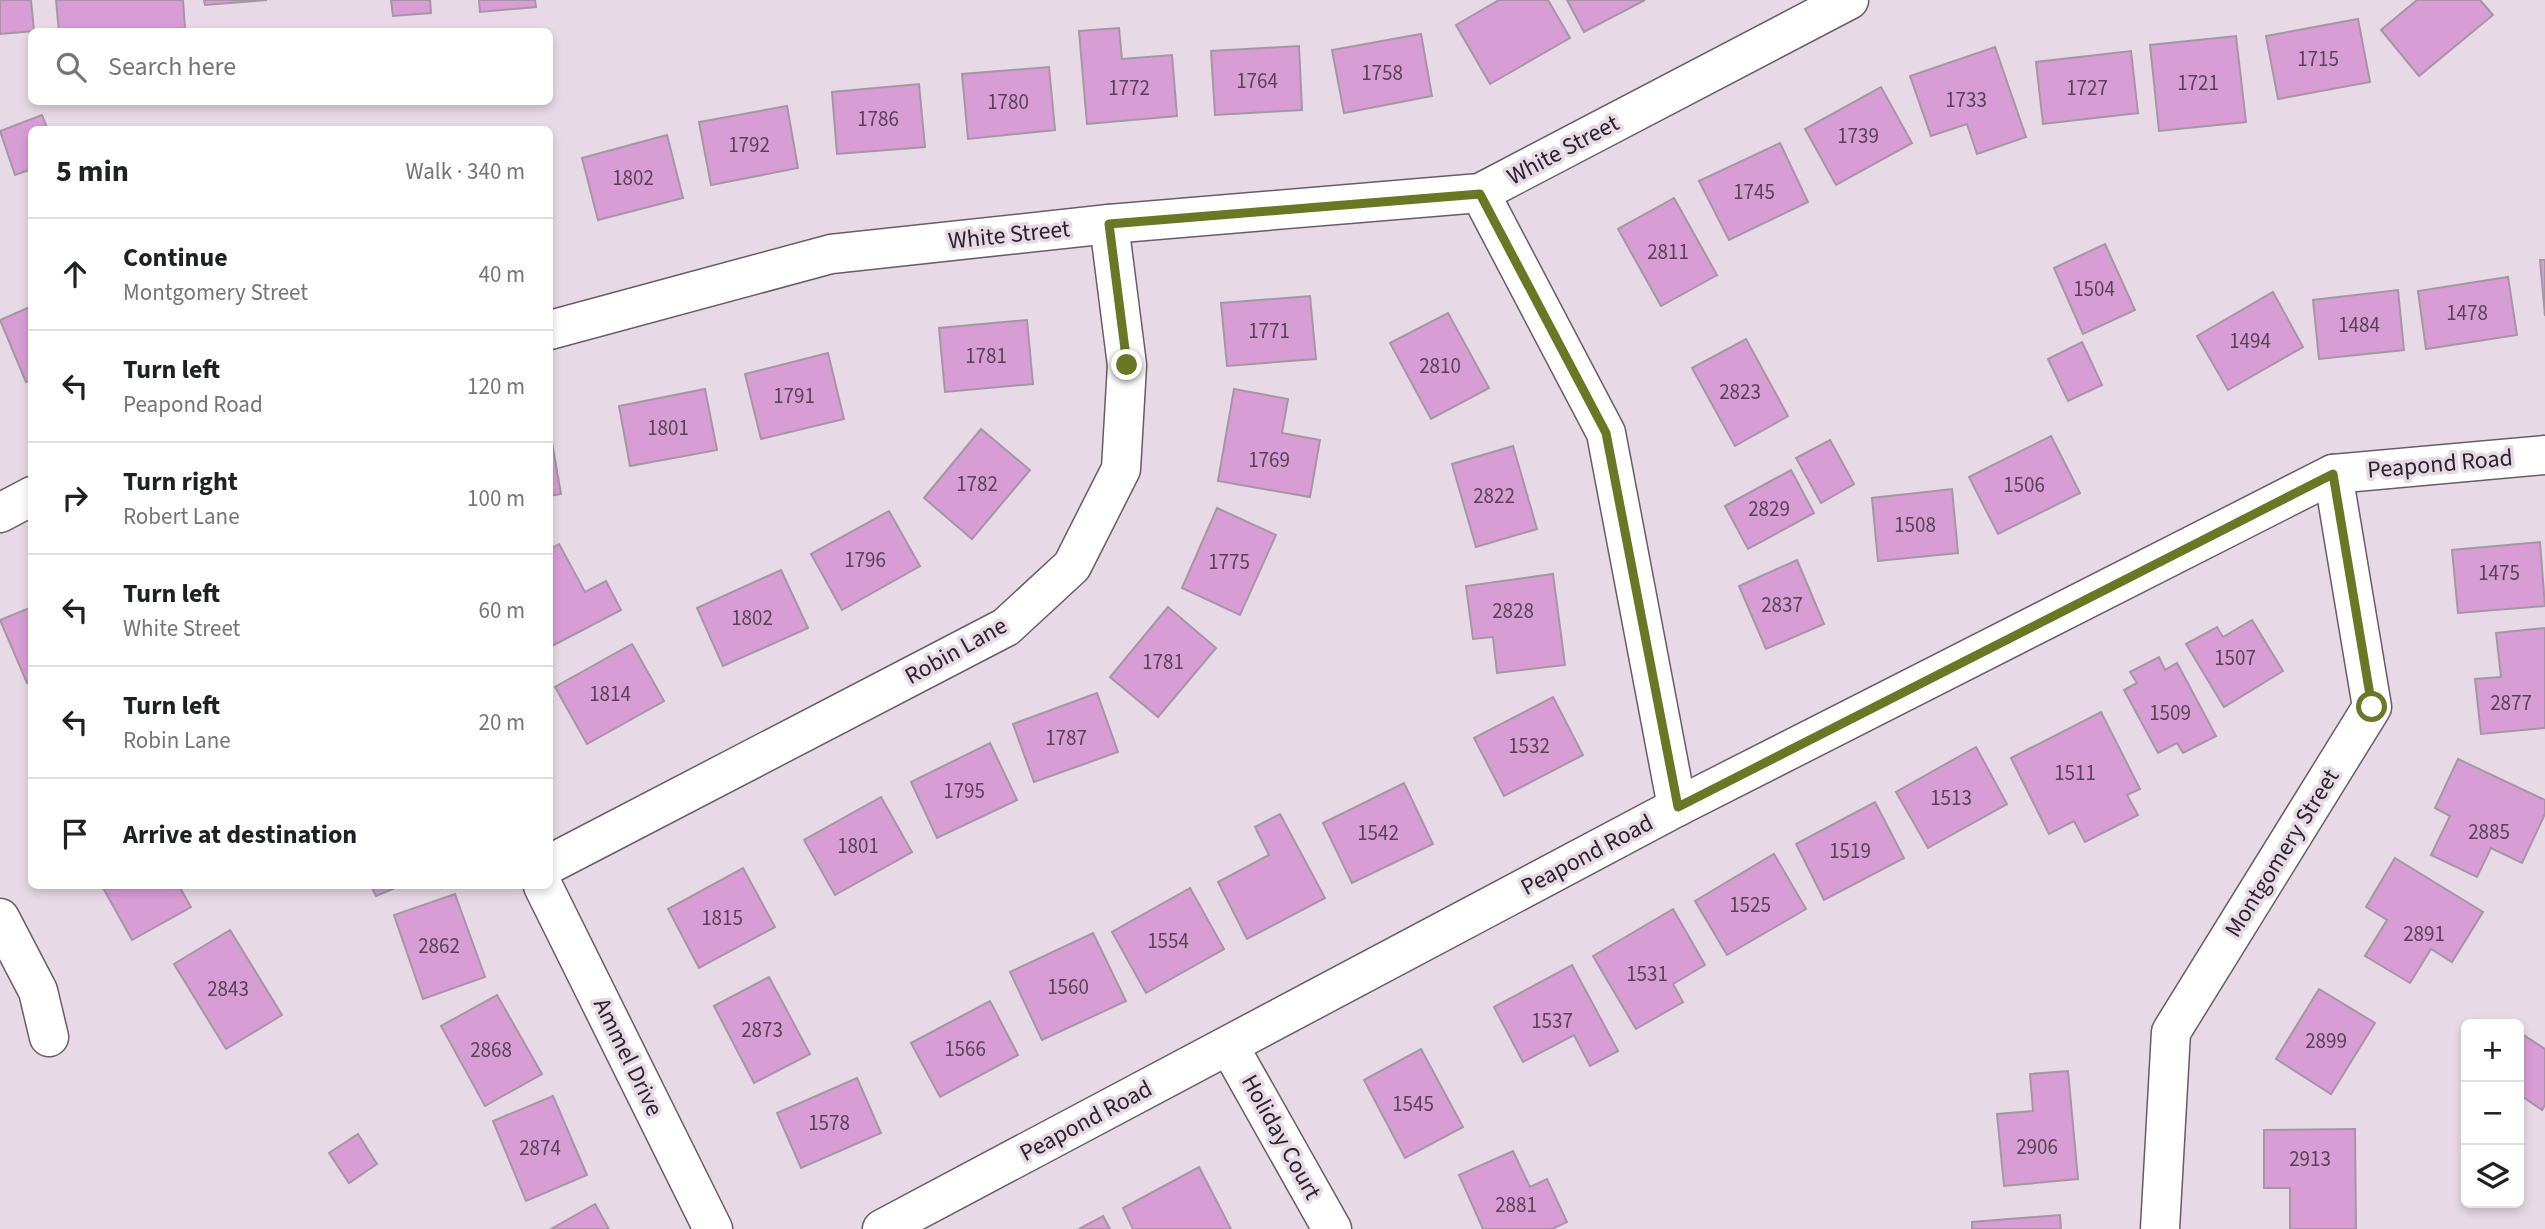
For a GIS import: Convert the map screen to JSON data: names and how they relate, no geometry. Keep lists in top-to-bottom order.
{
  "streets": {
    "street": [
      "White Street",
      "Peapond Road",
      "Robin Lane",
      "Montgomery Street",
      "Ammel Drive",
      "Holiday Court"
    ]
  },
  "crossings": [
    ["White Street", "Robin Lane"],
    ["Peapond Road", "Montgomery Street"],
    ["Peapond Road", "Holiday Court"]
  ],
  "house_numbers": [
    "1715",
    "1758",
    "1764",
    "1721",
    "1772",
    "1727",
    "1733",
    "1780",
    "1786",
    "1739",
    "1792",
    "1802",
    "1745",
    "2811",
    "1504",
    "1478",
    "1484",
    "1771",
    "1494",
    "1781",
    "2810",
    "2823",
    "1791",
    "1801",
    "1769",
    "1782",
    "1506",
    "2822",
    "2829",
    "1508",
    "1796",
    "1775",
    "1475",
    "2837",
    "2828",
    "1802",
    "1507",
    "1781",
    "1814",
    "2877",
    "1509",
    "1787",
    "1532",
    "1511",
    "1795",
    "1513",
    "2885",
    "1542",
    "1801",
    "1519",
    "1525",
    "1815",
    "2891",
    "1554",
    "2862",
    "1531",
    "1560",
    "2843",
    "1537",
    "2873",
    "2899",
    "1566",
    "2868",
    "1545",
    "1578",
    "2906",
    "2874",
    "2913",
    "2881"
  ],
  "page": {
    "search": "Search here",
    "heading": ["5 min", "Walk · 340 m"],
    "list": [
      ["Continue", "Montgomery Street", "40 m"],
      ["Turn left", "Peapond Road", "120 m"],
      ["Turn right", "Robert Lane", "100 m"],
      ["Turn left", "White Street", "60 m"],
      ["Turn left", "Robin Lane", "20 m"],
      "Arrive at destination"
    ],
    "map_buttons": ["+", "−"]
  }
}
